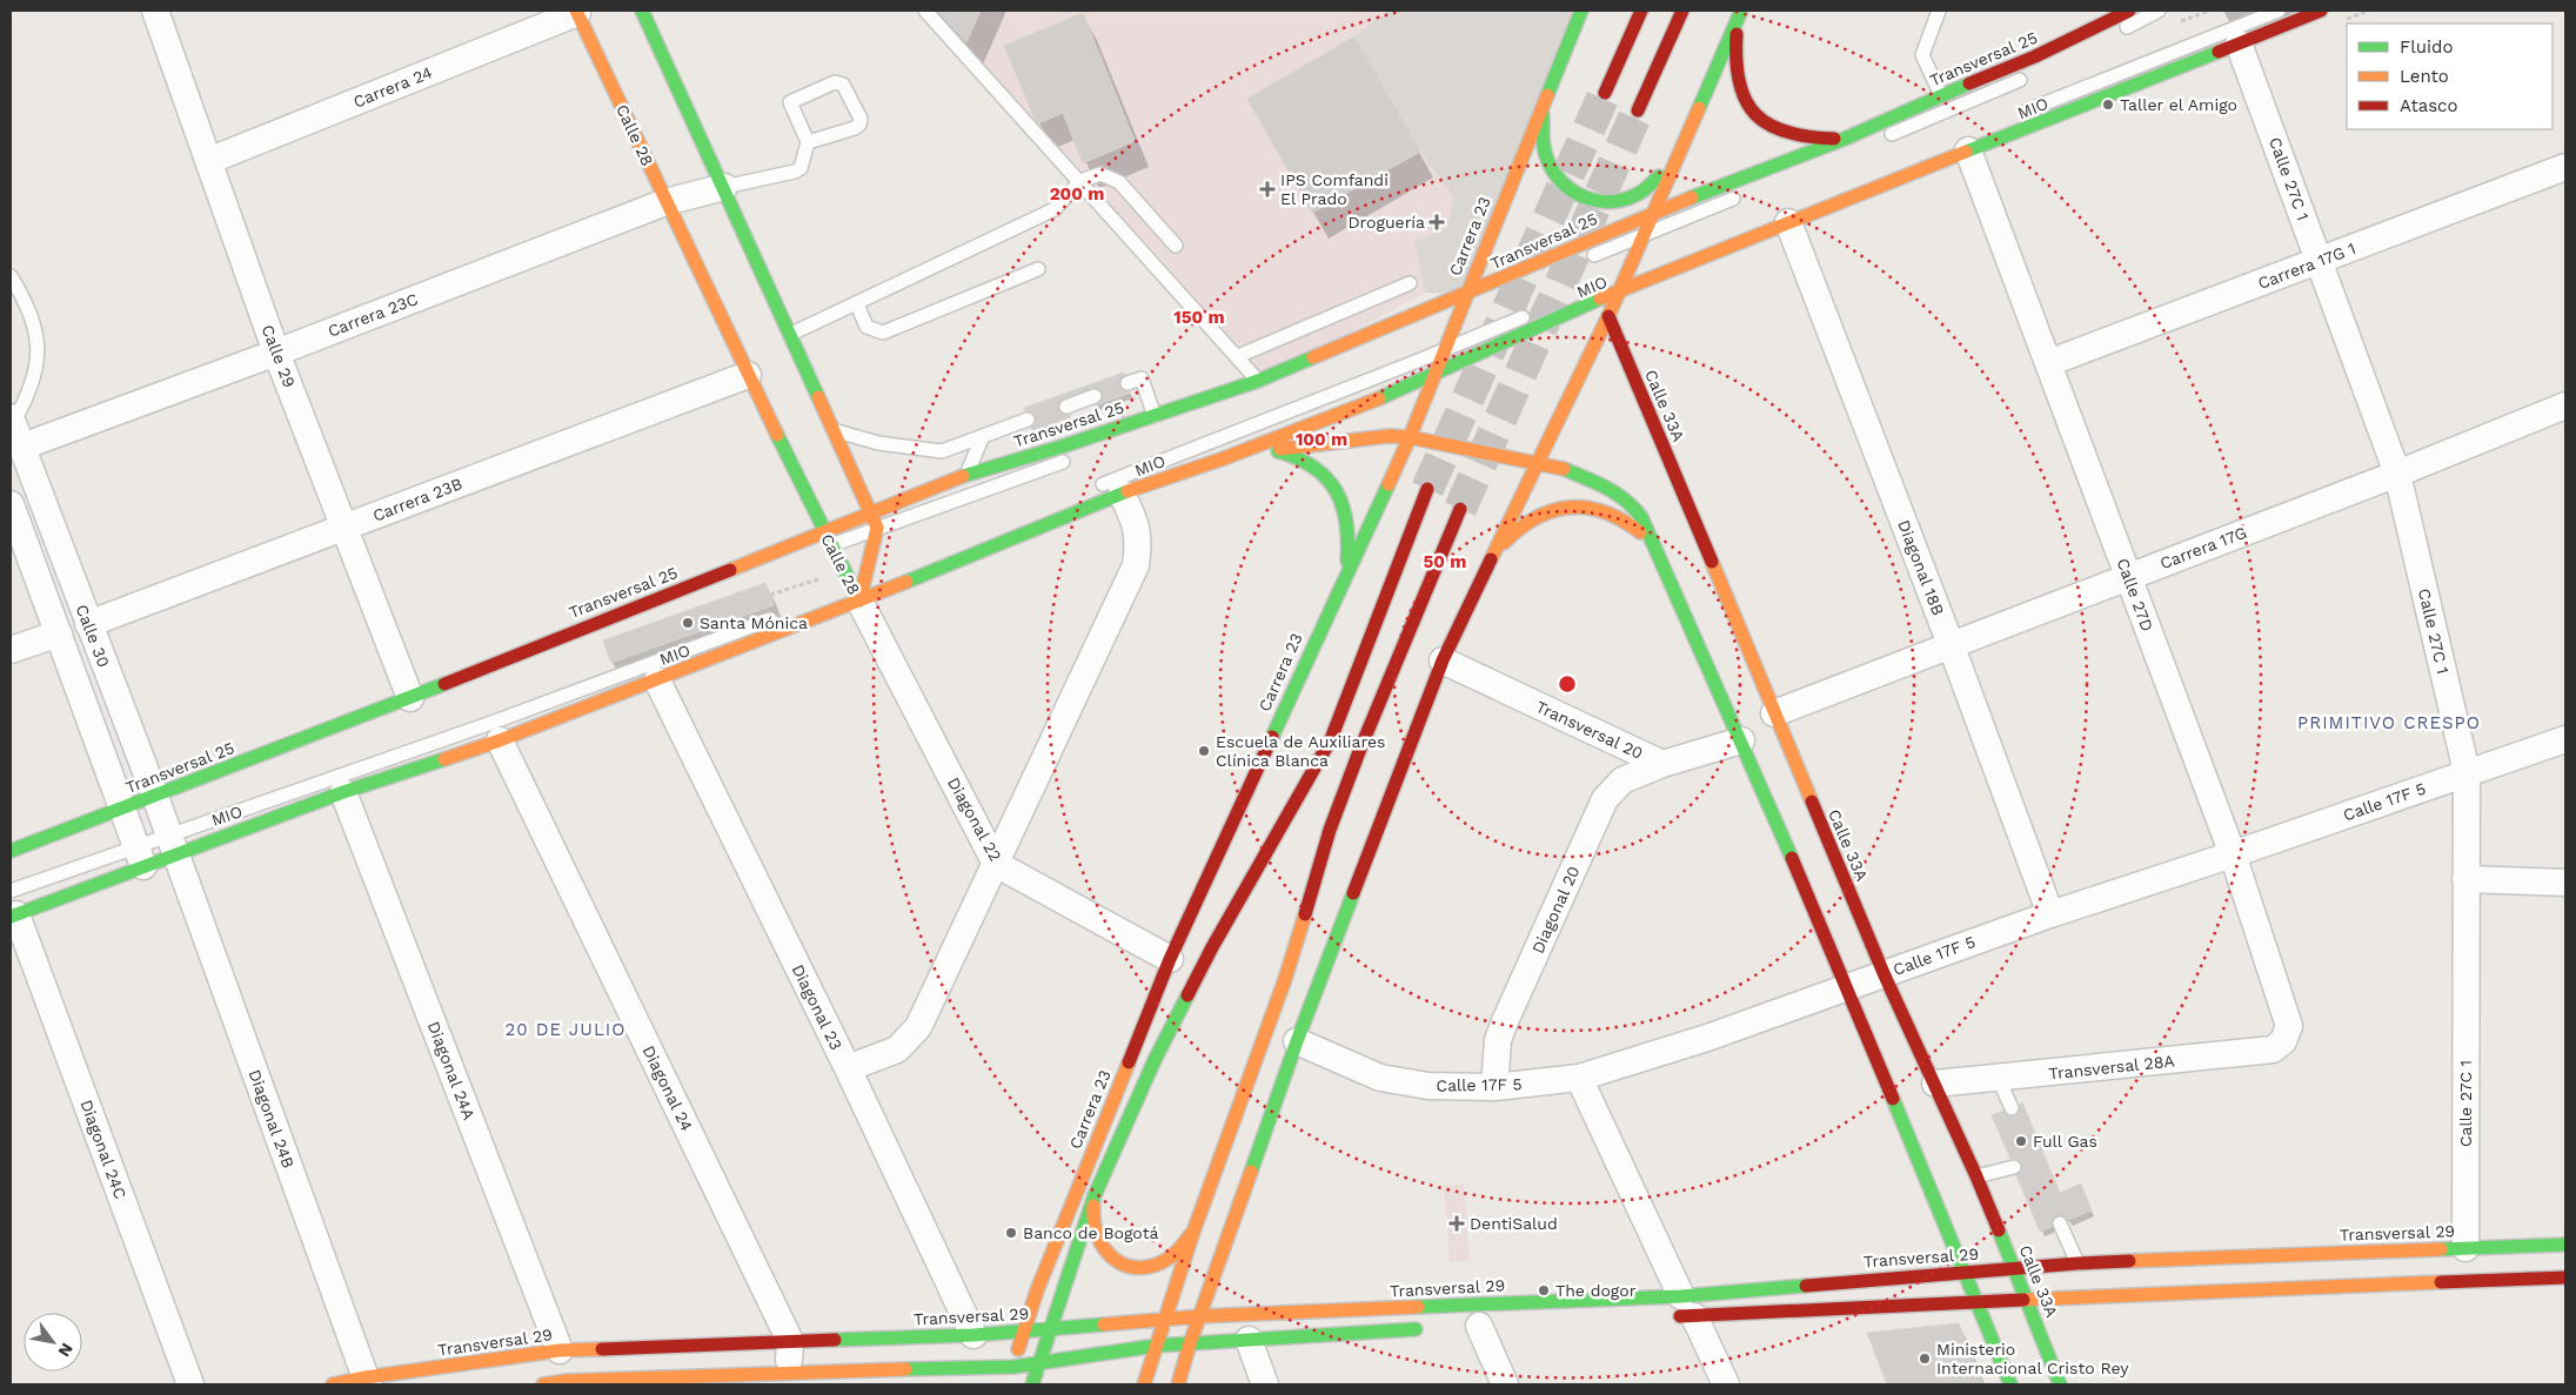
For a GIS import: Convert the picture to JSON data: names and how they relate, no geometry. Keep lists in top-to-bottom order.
{
  "streets": {
    "main road": [
      "Transversal 25",
      "Calle 28",
      "Carrera 23",
      "Calle 33A",
      "Transversal 29"
    ],
    "street": [
      "Carrera 24",
      "Calle 27C 1",
      "Carrera 17G 1",
      "Carrera 23C",
      "Calle 29",
      "Carrera 23B",
      "Carrera 17G",
      "Diagonal 18B",
      "Calle 27D",
      "Calle 30",
      "Transversal 20",
      "Calle 17F 5",
      "Diagonal 22",
      "Diagonal 20",
      "Diagonal 23",
      "Transversal 28A",
      "Diagonal 24A",
      "Diagonal 24",
      "Diagonal 24B",
      "Diagonal 24C"
    ],
    "lane": ["MIO"]
  },
  "crossings": [
    ["Transversal 25", "MIO"],
    ["Transversal 25", "Calle 28"],
    ["Transversal 25", "Calle 27C 1"],
    ["Transversal 25", "Carrera 23"],
    ["Transversal 25", "Calle 29"],
    ["Transversal 25", "Diagonal 18B"],
    ["Transversal 25", "Calle 27D"],
    ["Transversal 25", "Calle 30"],
    ["Transversal 25", "Diagonal 22"],
    ["Transversal 25", "Diagonal 23"],
    ["Transversal 25", "Diagonal 24A"],
    ["Transversal 25", "Diagonal 24"],
    ["Transversal 25", "Diagonal 24B"],
    ["Transversal 25", "Diagonal 24C"],
    ["Carrera 24", "Calle 28"],
    ["Carrera 24", "Calle 29"],
    ["MIO", "Calle 28"],
    ["MIO", "Carrera 23"],
    ["MIO", "Calle 30"],
    ["MIO", "Diagonal 22"],
    ["MIO", "Diagonal 24B"],
    ["MIO", "Diagonal 24C"],
    ["Calle 28", "Carrera 23C"],
    ["Calle 28", "Carrera 23B"],
    ["Calle 28", "Diagonal 22"],
    ["Calle 27C 1", "Carrera 17G 1"],
    ["Calle 27C 1", "Carrera 17G"],
    ["Calle 27C 1", "Calle 17F 5"],
    ["Calle 27C 1", "Transversal 29"],
    ["Carrera 23", "Diagonal 22"],
    ["Carrera 23", "Transversal 29"],
    ["Carrera 17G 1", "Calle 27D"],
    ["Carrera 23C", "Calle 29"],
    ["Carrera 23C", "Calle 30"],
    ["Calle 29", "Carrera 23B"],
    ["Calle 33A", "Carrera 17G"],
    ["Calle 33A", "Calle 17F 5"],
    ["Calle 33A", "Transversal 28A"],
    ["Calle 33A", "Transversal 29"],
    ["Carrera 23B", "Calle 30"],
    ["Carrera 17G", "Diagonal 18B"],
    ["Carrera 17G", "Calle 27D"],
    ["Diagonal 18B", "Calle 17F 5"],
    ["Calle 27D", "Calle 17F 5"],
    ["Calle 27D", "Transversal 28A"],
    ["Calle 30", "Diagonal 24B"],
    ["Transversal 20", "Diagonal 20"],
    ["Calle 17F 5", "Diagonal 20"],
    ["Diagonal 23", "Transversal 29"],
    ["Diagonal 24A", "Transversal 29"],
    ["Diagonal 24", "Transversal 29"],
    ["Diagonal 24B", "Transversal 29"]
  ],
  "districts": ["PRIMITIVO CRESPO", "20 DE JULIO"],
  "places": {
    "other": [
      "Taller el Amigo",
      "Santa Mónica",
      "Escuela de Auxiliares Clínica Blanca",
      "Full Gas",
      "Banco de Bogotá",
      "The dogor",
      "Ministerio Internacional Cristo Rey"
    ],
    "health": ["IPS Comfandi El Prado", "Droguería", "DentiSalud"]
  },
  "legend": ["Fluido", "Lento", "Atasco"],
  "north": "bottom right",
  "rings": [
    "200 m",
    "150 m",
    "100 m",
    "50 m"
  ]
}
